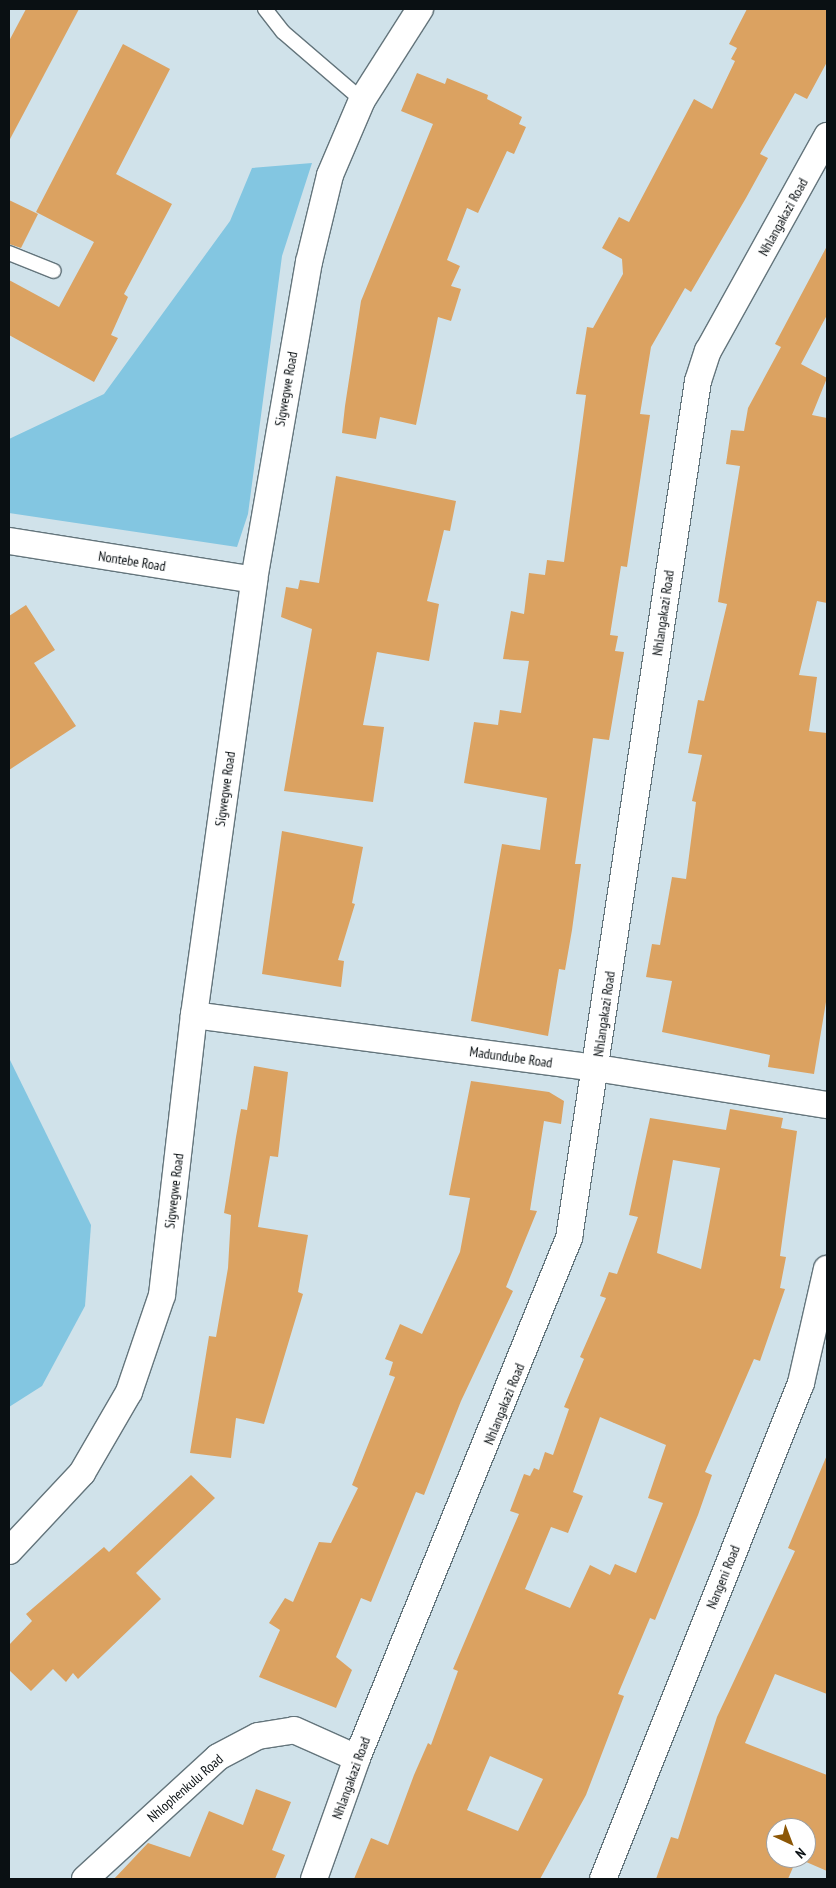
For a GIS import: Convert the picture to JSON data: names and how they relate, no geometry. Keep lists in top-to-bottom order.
{
  "streets": {
    "street": [
      "Nhlangakazi Road",
      "Sigwegwe Road",
      "Nontebe Road",
      "Madundube Road",
      "Nangeni Road",
      "Nhlophenkulu Road"
    ]
  },
  "crossings": [
    ["Nhlangakazi Road", "Madundube Road"],
    ["Nhlangakazi Road", "Nhlophenkulu Road"],
    ["Sigwegwe Road", "Nontebe Road"],
    ["Sigwegwe Road", "Madundube Road"]
  ],
  "north": "bottom right"
}
